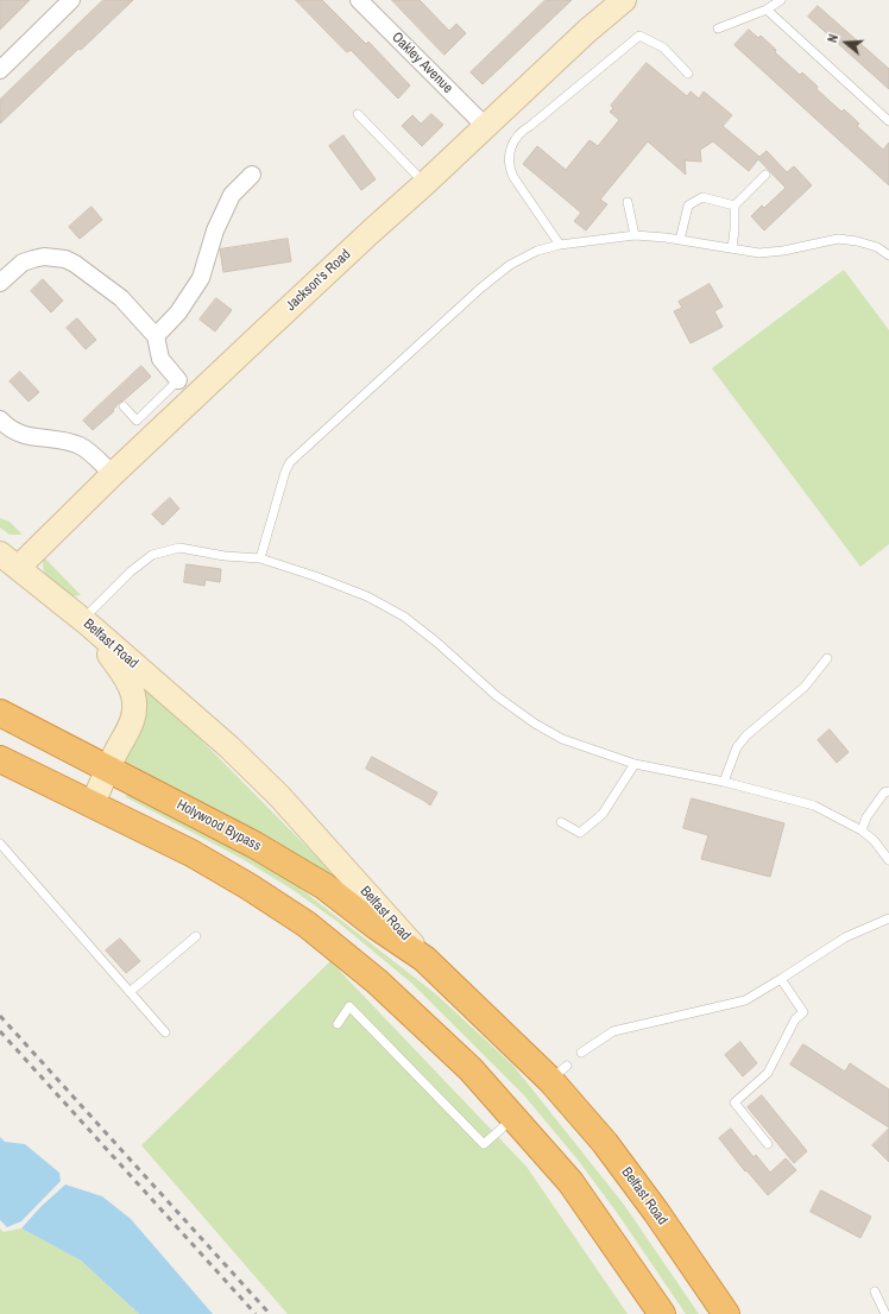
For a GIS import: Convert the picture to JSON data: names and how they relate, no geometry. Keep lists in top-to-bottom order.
{
  "streets": {
    "highway": ["Belfast Road", "Holywood Bypass"],
    "street": ["Oakley Avenue", "Jackson's Road"]
  },
  "crossings": [
    ["Oakley Avenue", "Jackson's Road"],
    ["Jackson's Road", "Belfast Road"],
    ["Belfast Road", "Holywood Bypass"]
  ],
  "north": "left"
}
